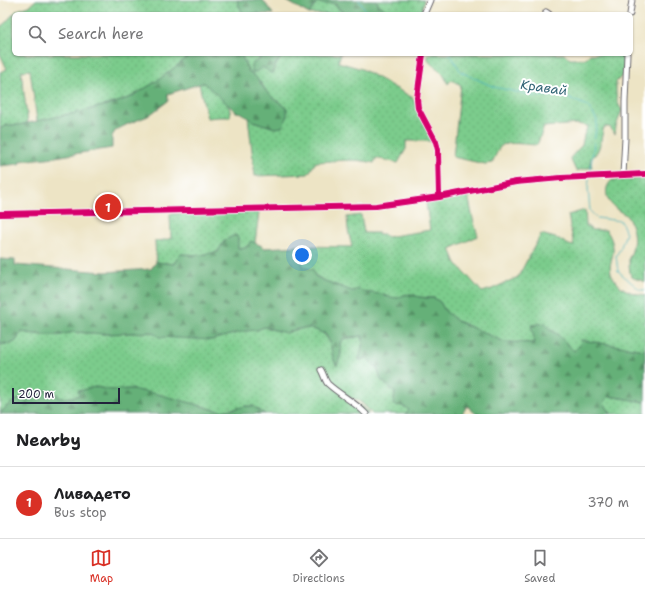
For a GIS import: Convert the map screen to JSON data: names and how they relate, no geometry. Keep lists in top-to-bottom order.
{
  "water": ["Кравай"],
  "scale_bar": "200 m",
  "page": {
    "search": "Search here",
    "pins": "1",
    "scale": "200 m",
    "heading": "Nearby",
    "list": [
      {
        "mark": "1",
        "name": "Ливадето",
        "note": "Bus stop",
        "value": "370 m"
      }
    ],
    "nav": ["Map", "Directions", "Saved"]
  }
}
